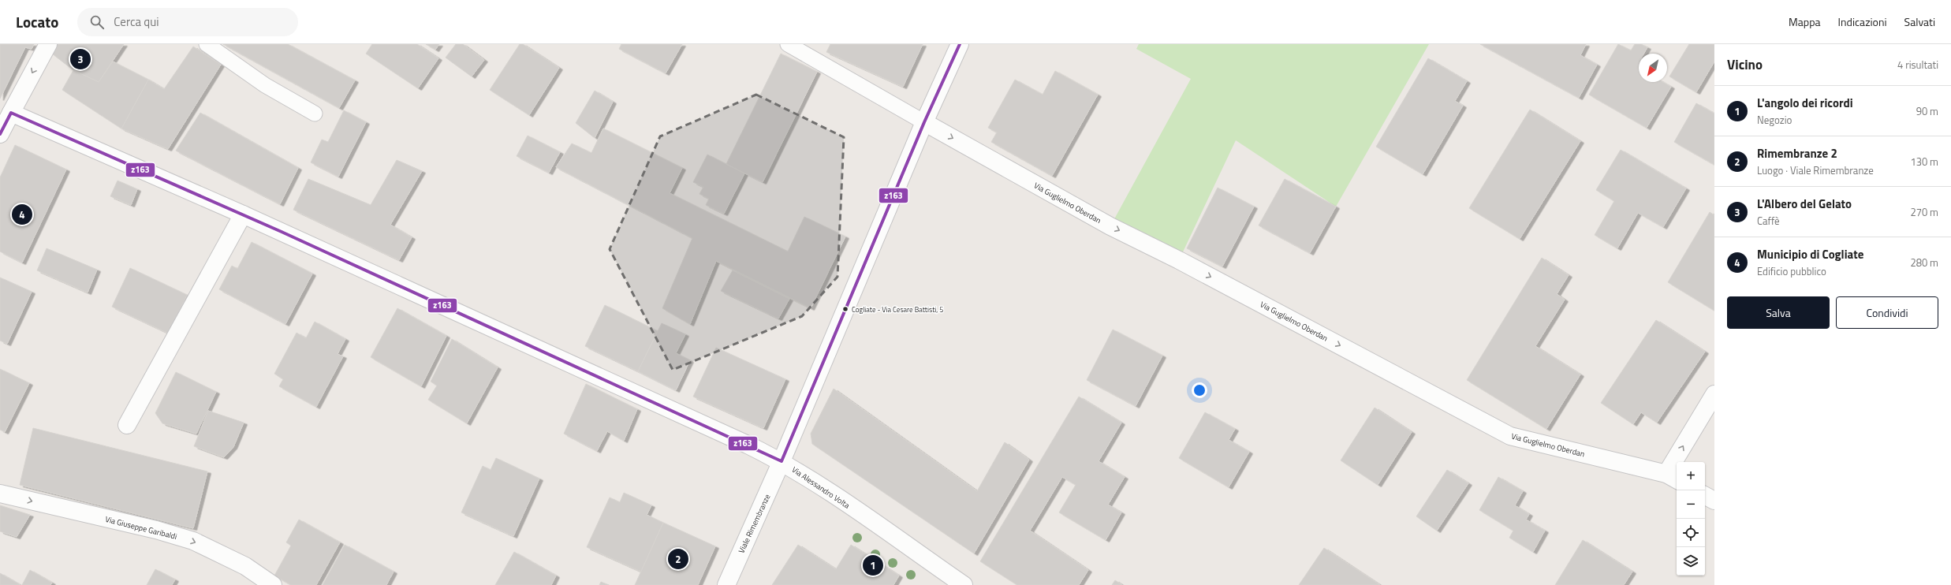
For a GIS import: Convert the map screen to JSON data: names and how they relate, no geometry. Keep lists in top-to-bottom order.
{
  "streets": {
    "street": [
      "Via Guglielmo Oberdan",
      "Via Alessandro Volta",
      "Viale Rimembranze",
      "Via Giuseppe Garibaldi"
    ]
  },
  "crossings": [
    ["Via Guglielmo Oberdan", "Viale Rimembranze"],
    ["Via Alessandro Volta", "Viale Rimembranze"]
  ],
  "one_way": ["Via Guglielmo Oberdan", "Via Giuseppe Garibaldi"],
  "places": ["Cogliate - Via Cesare Battisti, 5"],
  "lines": ["transit line z163"],
  "north": "bottom left",
  "page": {
    "header": "Locato",
    "search": "Cerca qui",
    "nav": ["Mappa", "Indicazioni", "Salvati"],
    "heading": ["Vicino", "4 risultati"],
    "pins": [
      "3",
      "4",
      "2",
      "1"
    ],
    "list": [
      {
        "mark": "1",
        "name": "L'angolo dei ricordi",
        "note": "Negozio",
        "value": "90 m"
      },
      {
        "mark": "2",
        "name": "Rimembranze 2",
        "note": "Luogo · Viale Rimembranze",
        "value": "130 m"
      },
      {
        "mark": "3",
        "name": "L'Albero del Gelato",
        "note": "Caffè",
        "value": "270 m"
      },
      {
        "mark": "4",
        "name": "Municipio di Cogliate",
        "note": "Edificio pubblico",
        "value": "280 m"
      }
    ],
    "buttons": ["Salva", "Condividi"],
    "map_buttons": ["+", "−"]
  }
}
